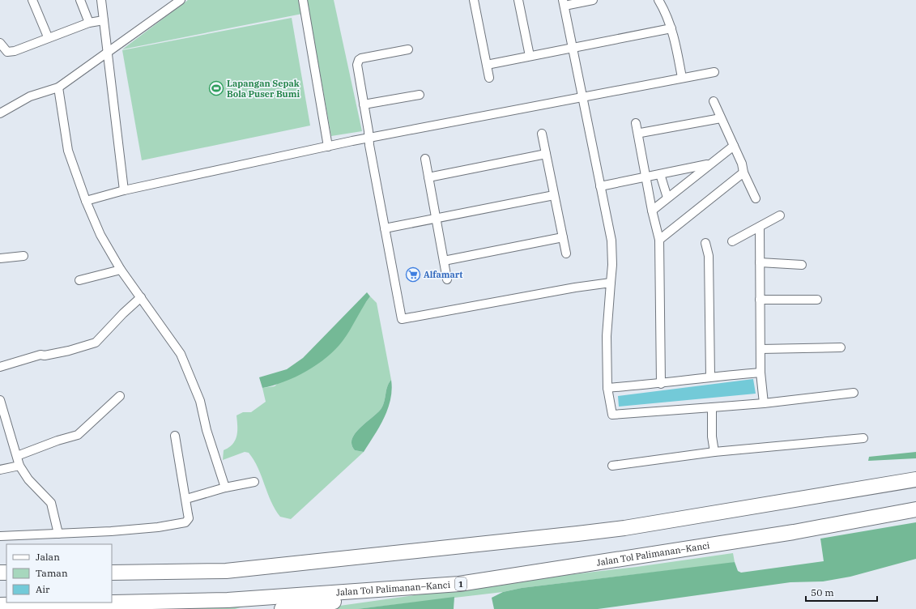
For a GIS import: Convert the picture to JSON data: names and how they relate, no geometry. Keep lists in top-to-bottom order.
{
  "streets": {
    "highway": ["Jalan Tol Palimanan–Kanci", "1"]
  },
  "places": {
    "sports": ["Lapangan Sepak Bola Puser Bumi"],
    "supermarket": ["Alfamart"]
  },
  "legend": ["Jalan", "Taman", "Air"],
  "scale_bar": "50 m"
}
